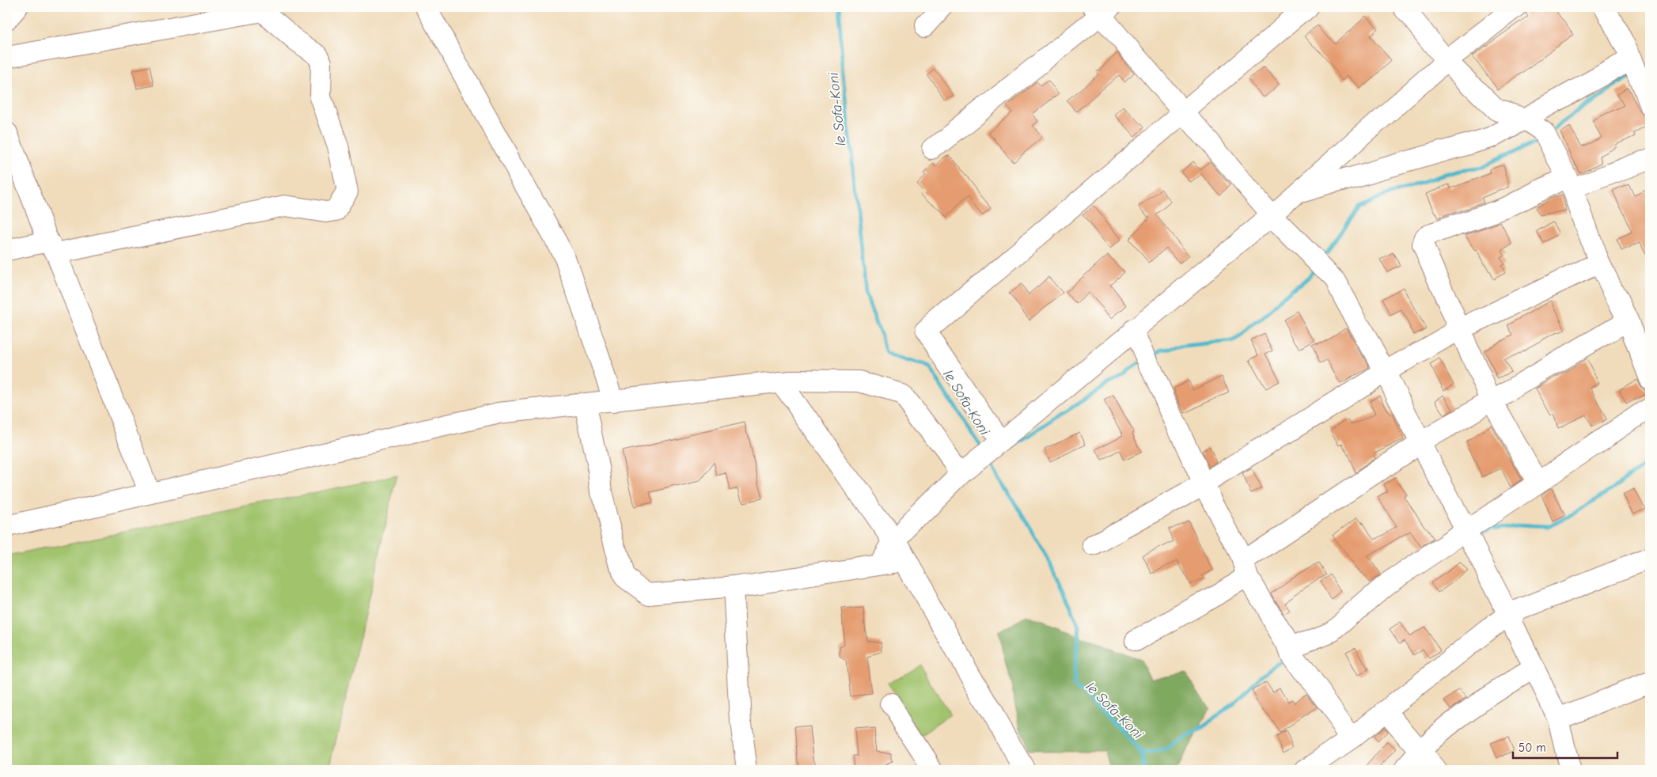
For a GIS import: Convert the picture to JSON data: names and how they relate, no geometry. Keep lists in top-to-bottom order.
{
  "water": ["le Sofa-Koni"],
  "scale_bar": "50 m"
}
